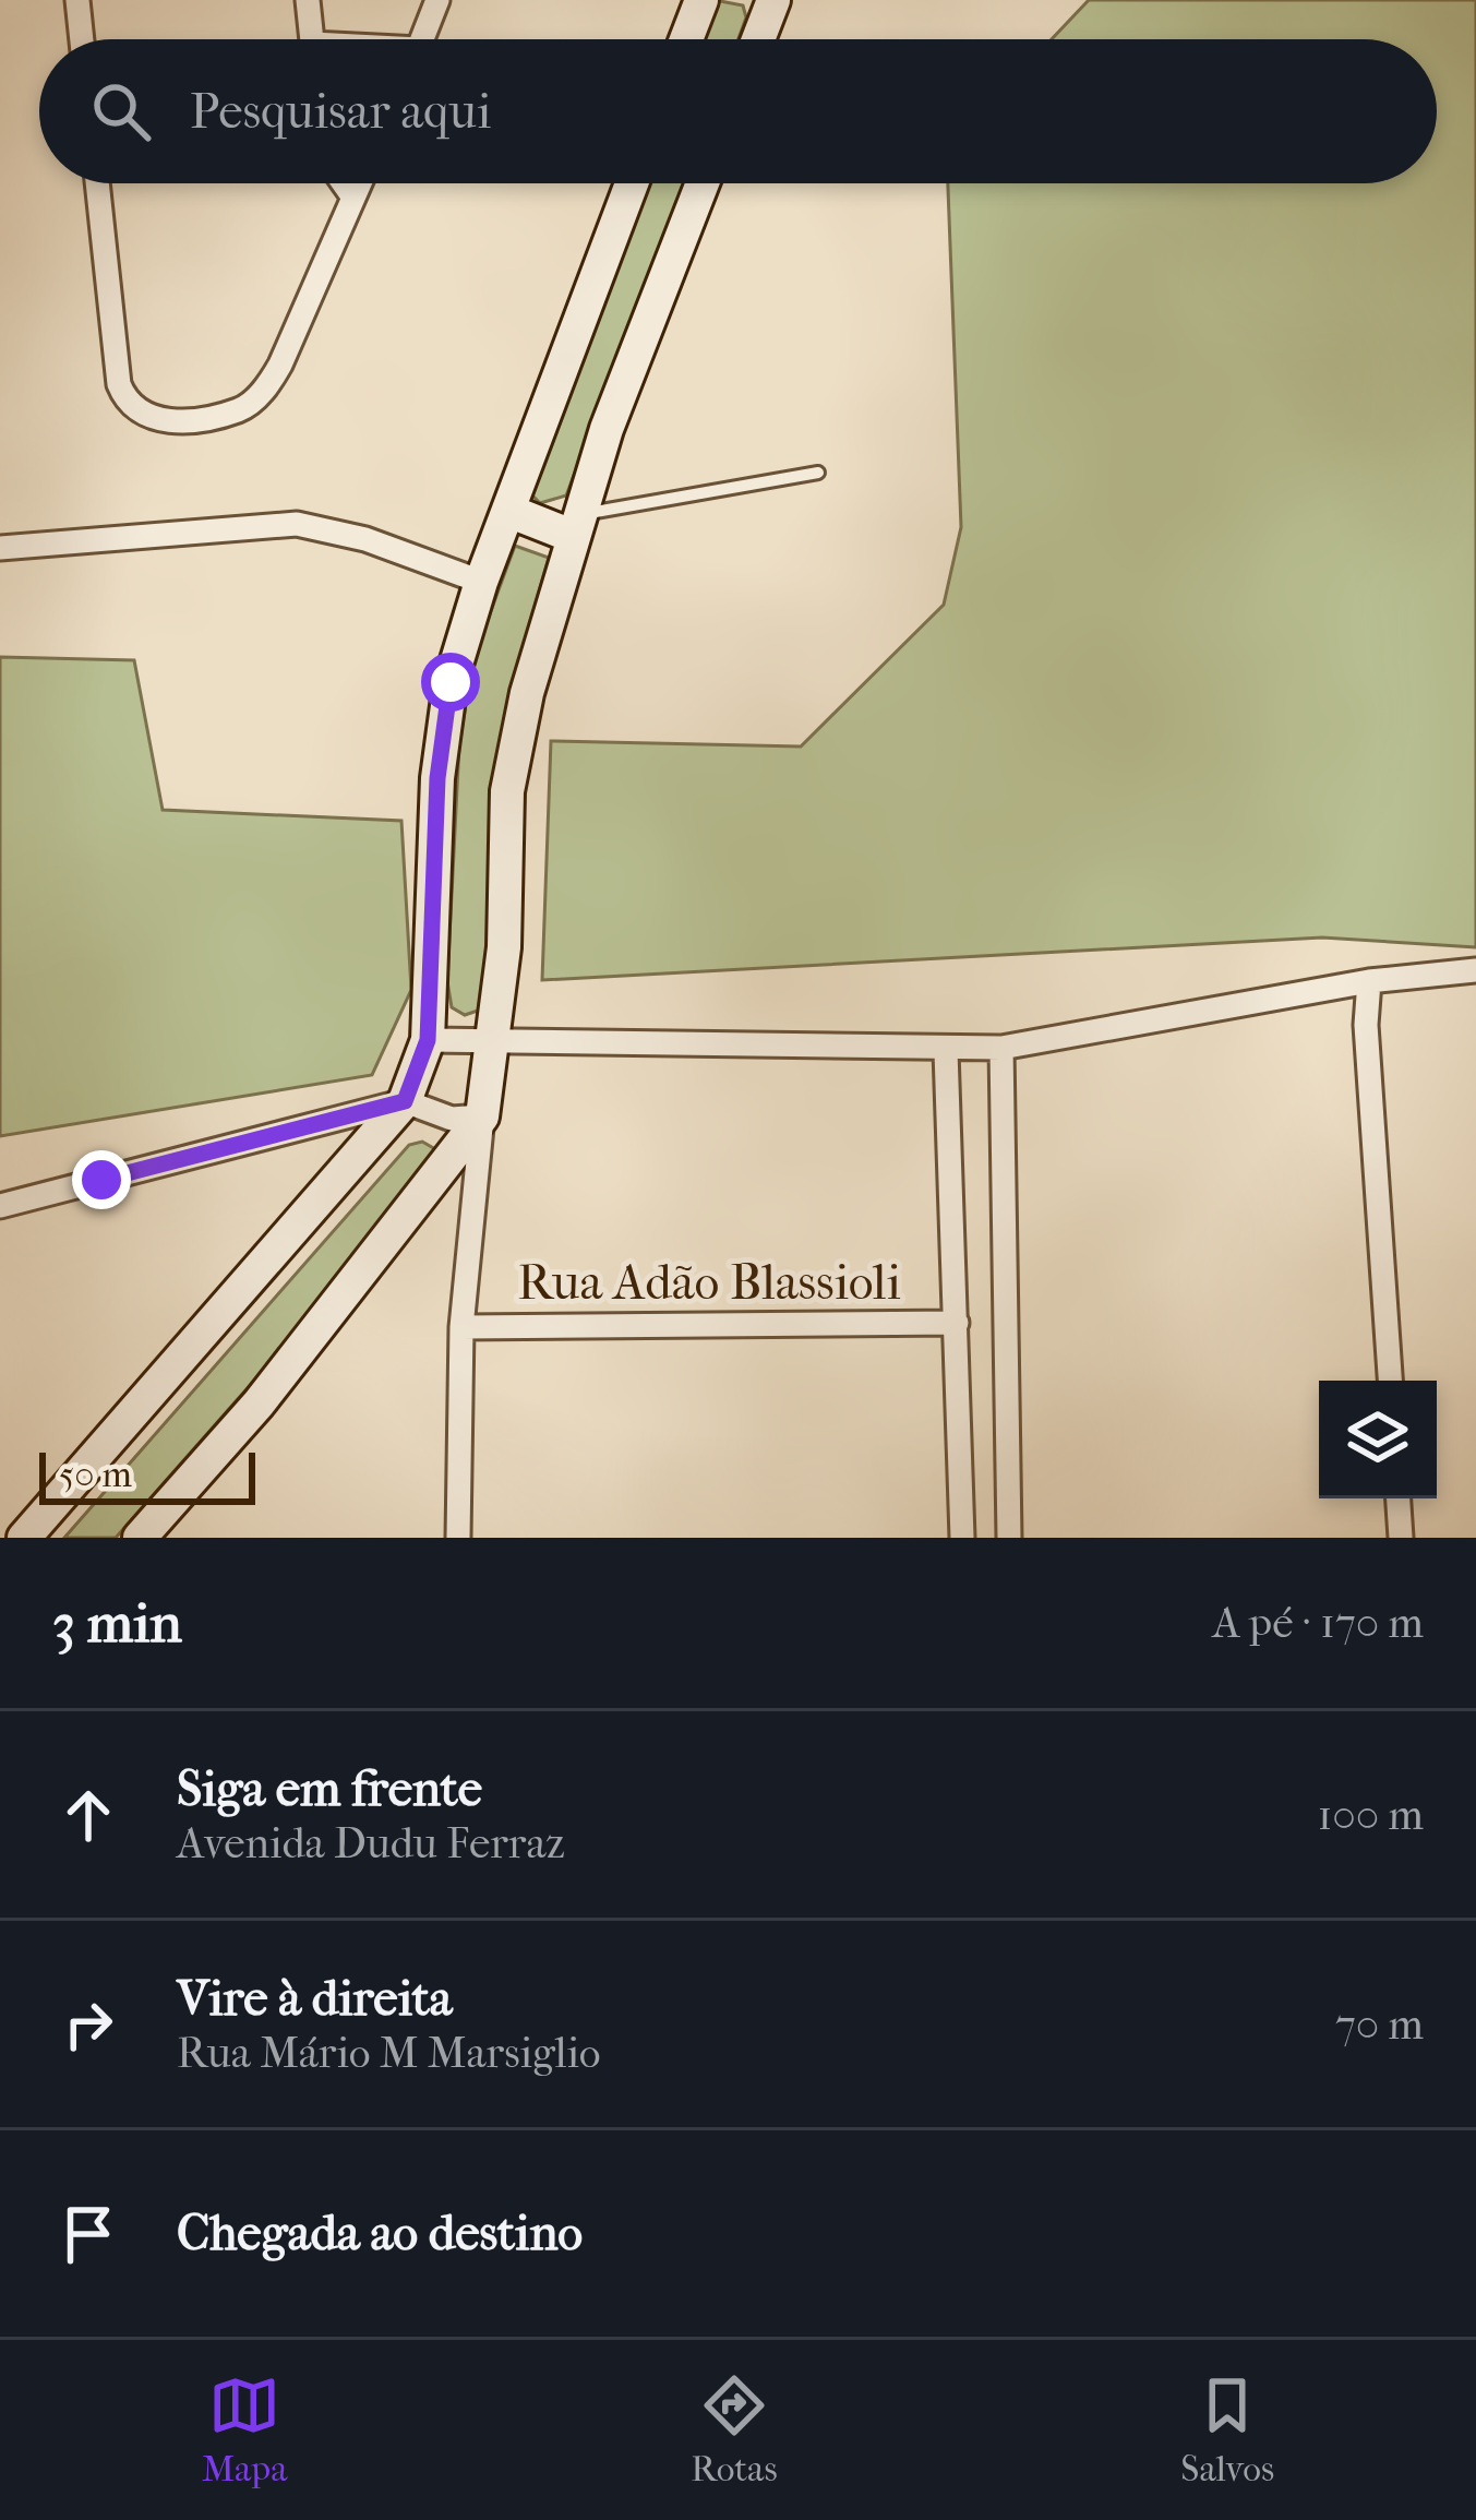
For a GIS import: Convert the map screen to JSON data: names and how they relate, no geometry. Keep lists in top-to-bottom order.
{
  "streets": {
    "street": ["Rua Adão Blassioli"]
  },
  "scale_bar": "50 m",
  "page": {
    "search": "Pesquisar aqui",
    "scale": "50 m",
    "heading": ["3 min", "A pé · 170 m"],
    "list": [
      ["Siga em frente", "Avenida Dudu Ferraz", "100 m"],
      ["Vire à direita", "Rua Mário M Marsiglio", "70 m"],
      "Chegada ao destino"
    ],
    "nav": ["Mapa", "Rotas", "Salvos"]
  }
}
